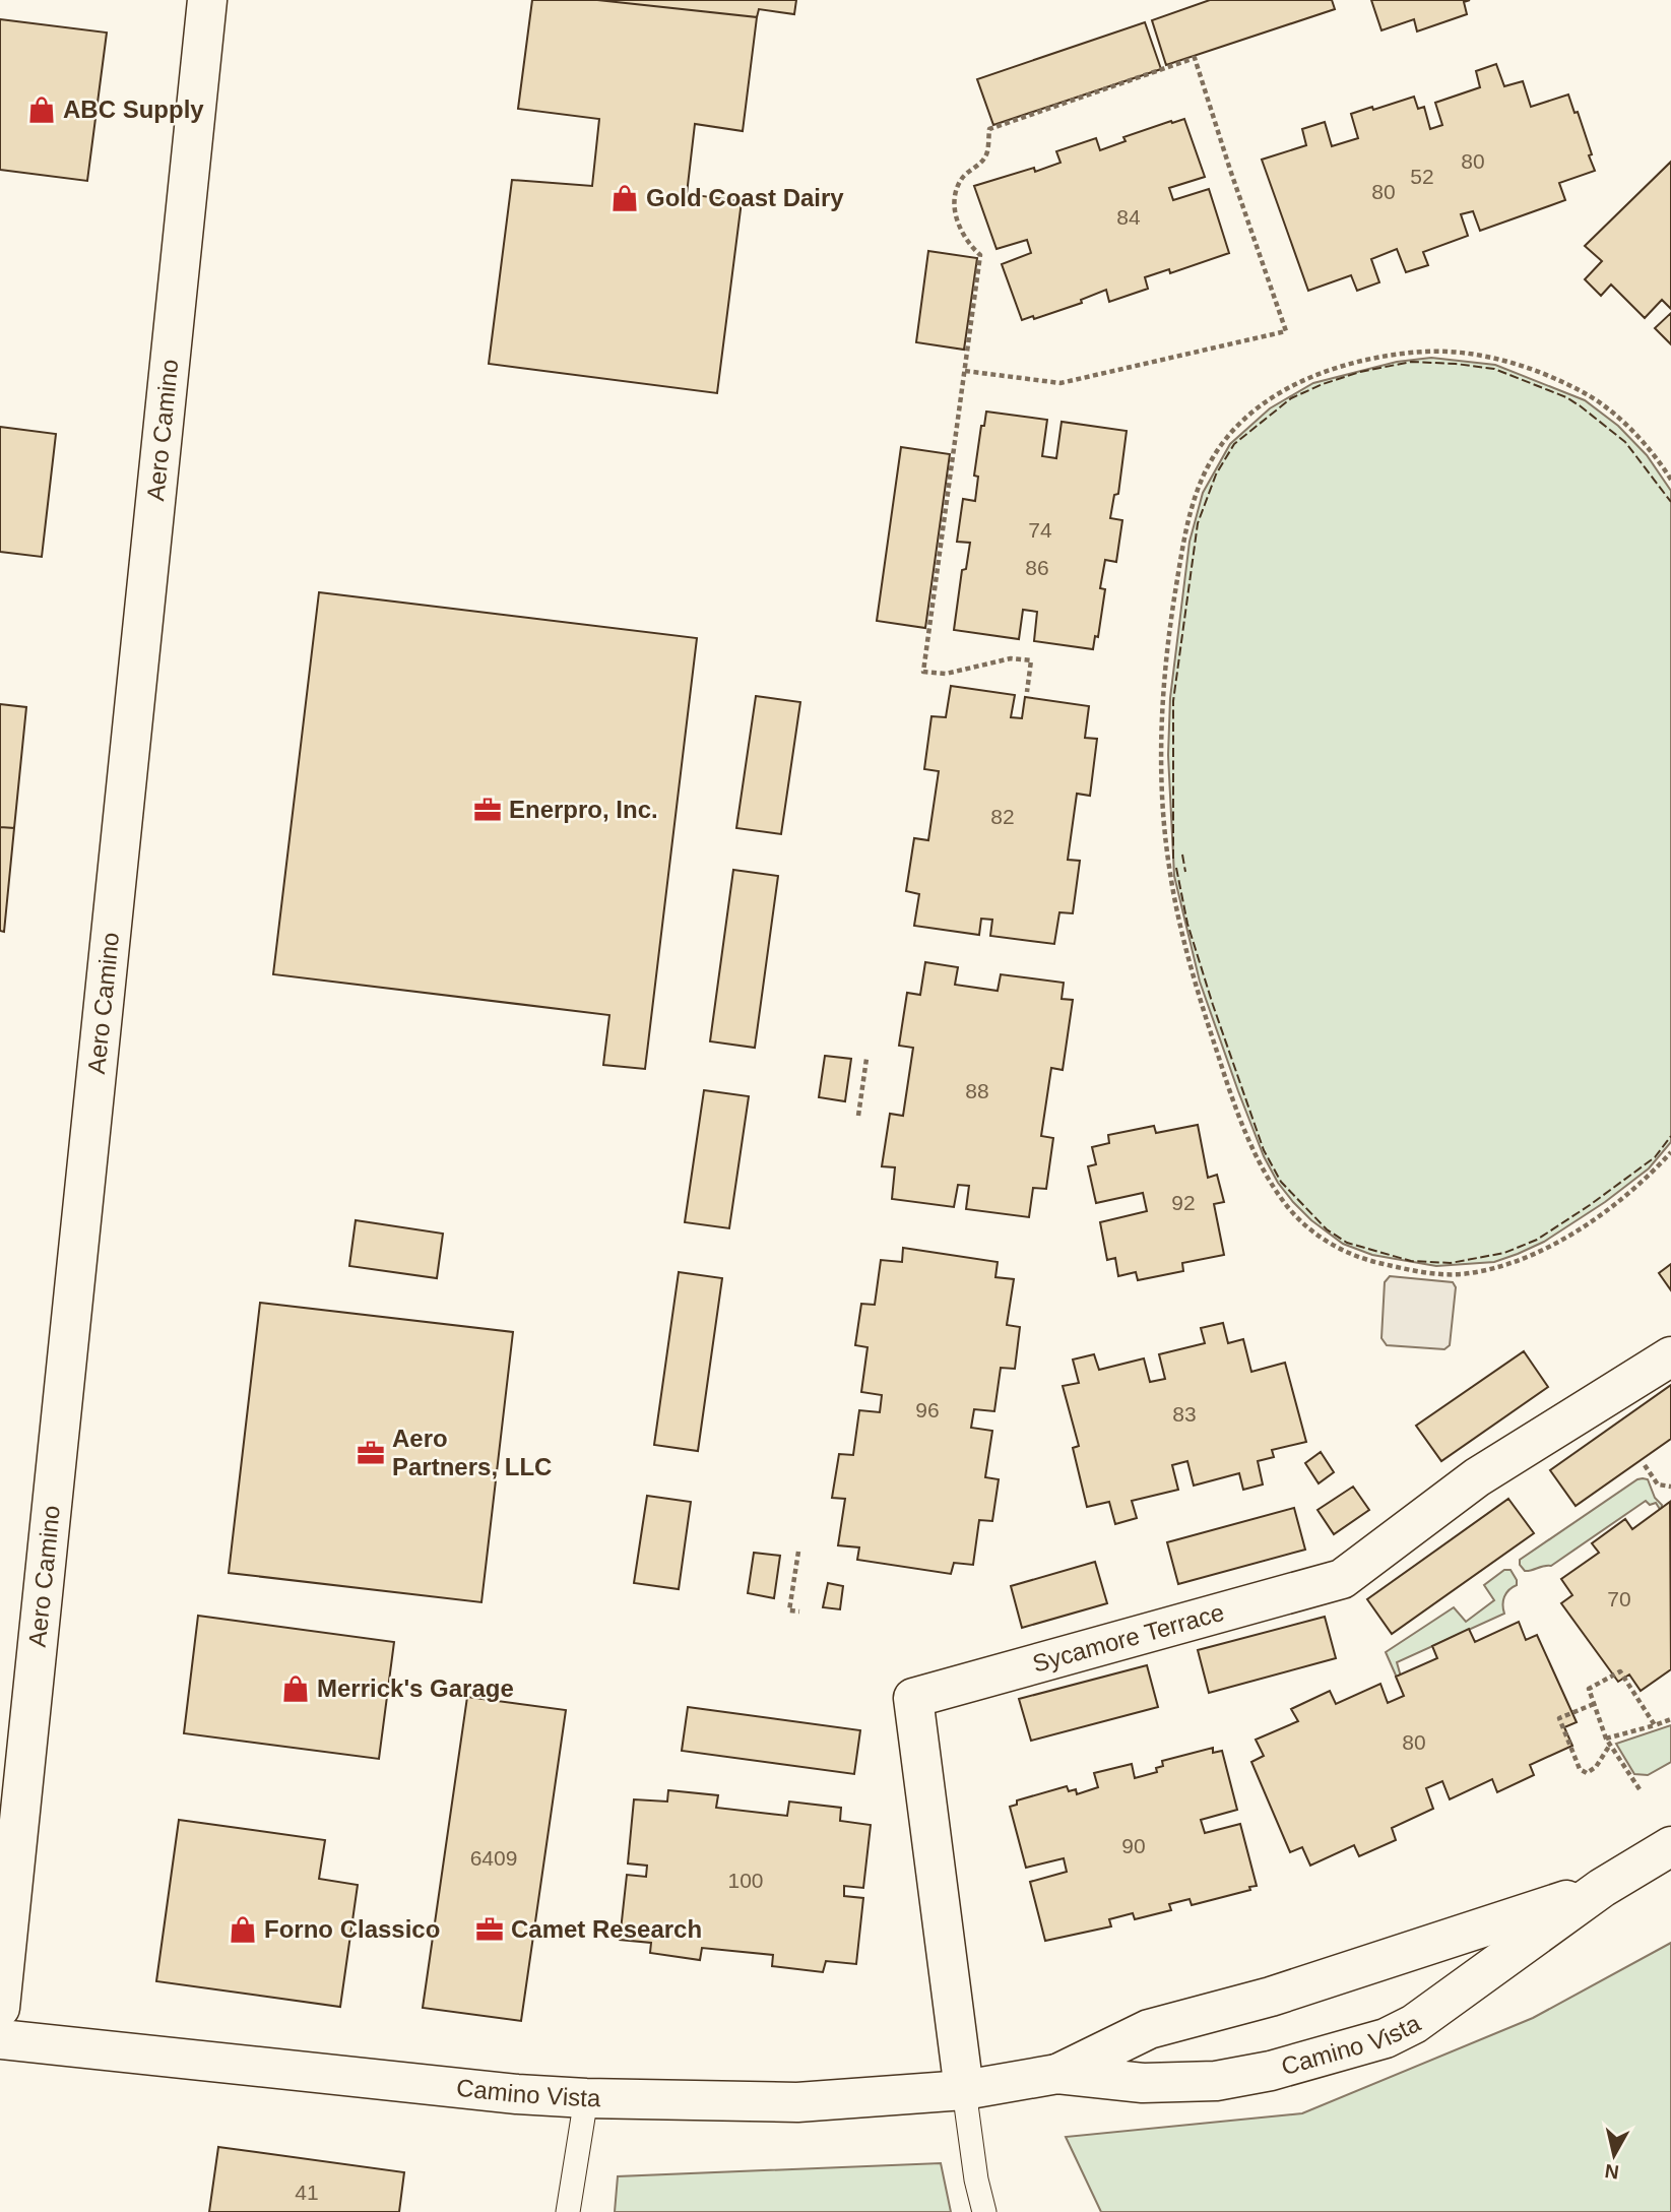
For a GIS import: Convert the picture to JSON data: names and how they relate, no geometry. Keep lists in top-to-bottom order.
{
  "streets": {
    "street": ["Aero Camino", "Sycamore Terrace", "Camino Vista"]
  },
  "crossings": [
    ["Sycamore Terrace", "Camino Vista"]
  ],
  "places": {
    "shop": [
      "ABC Supply",
      "Gold Coast Dairy",
      "Merrick's Garage",
      "Forno Classico"
    ],
    "office": ["Enerpro, Inc.", "Aero Partners, LLC", "Camet Research"]
  },
  "house_numbers": [
    "80",
    "52",
    "80",
    "84",
    "74",
    "86",
    "82",
    "88",
    "92",
    "96",
    "83",
    "70",
    "80",
    "90",
    "6409",
    "100",
    "41"
  ],
  "north": "bottom"
}
